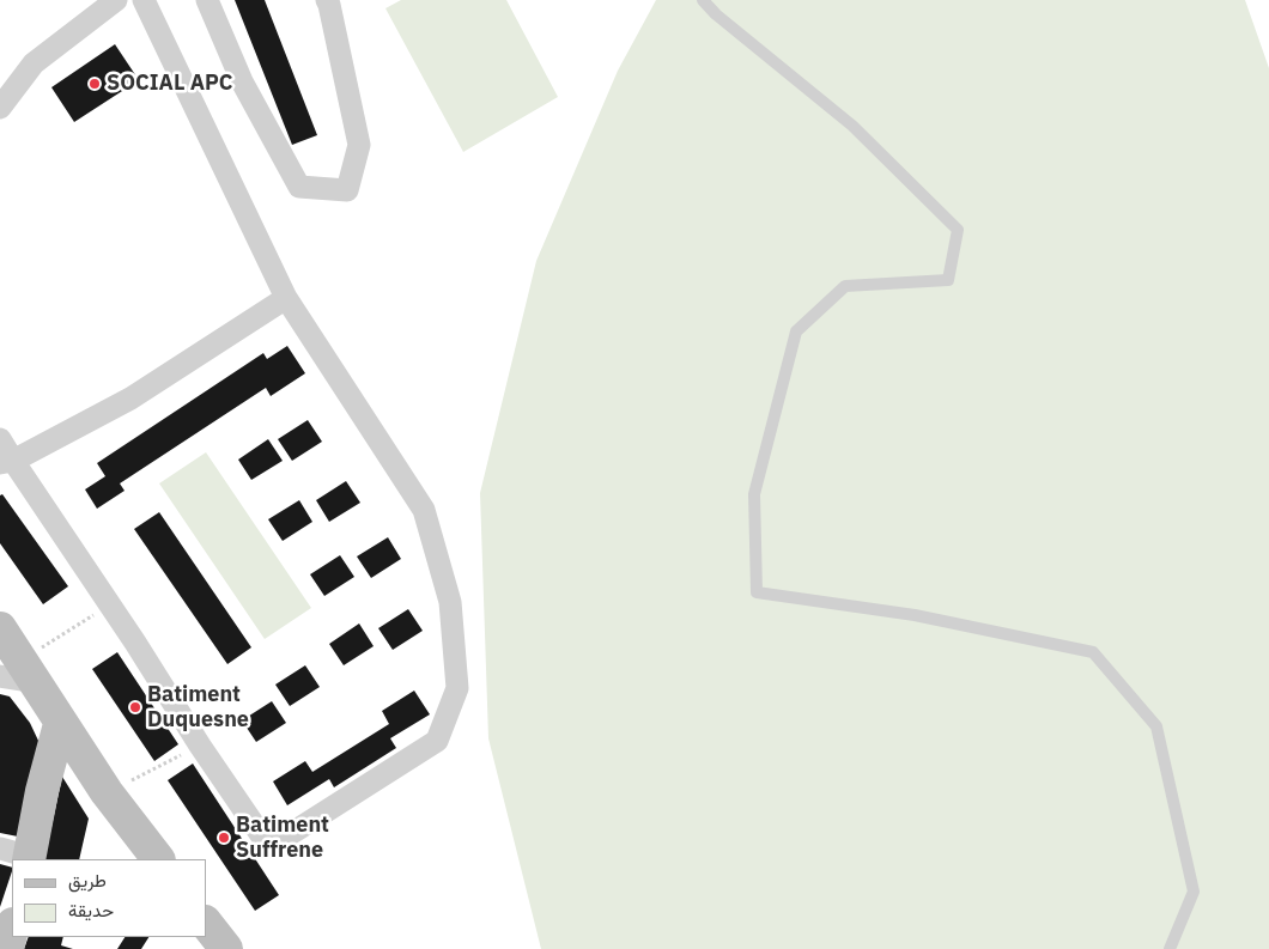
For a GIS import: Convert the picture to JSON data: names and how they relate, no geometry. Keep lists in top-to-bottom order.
{
  "places": ["SOCIAL APC", "Batiment Duquesne", "Batiment Suffrene"],
  "legend": ["طريق", "حديقة"]
}
